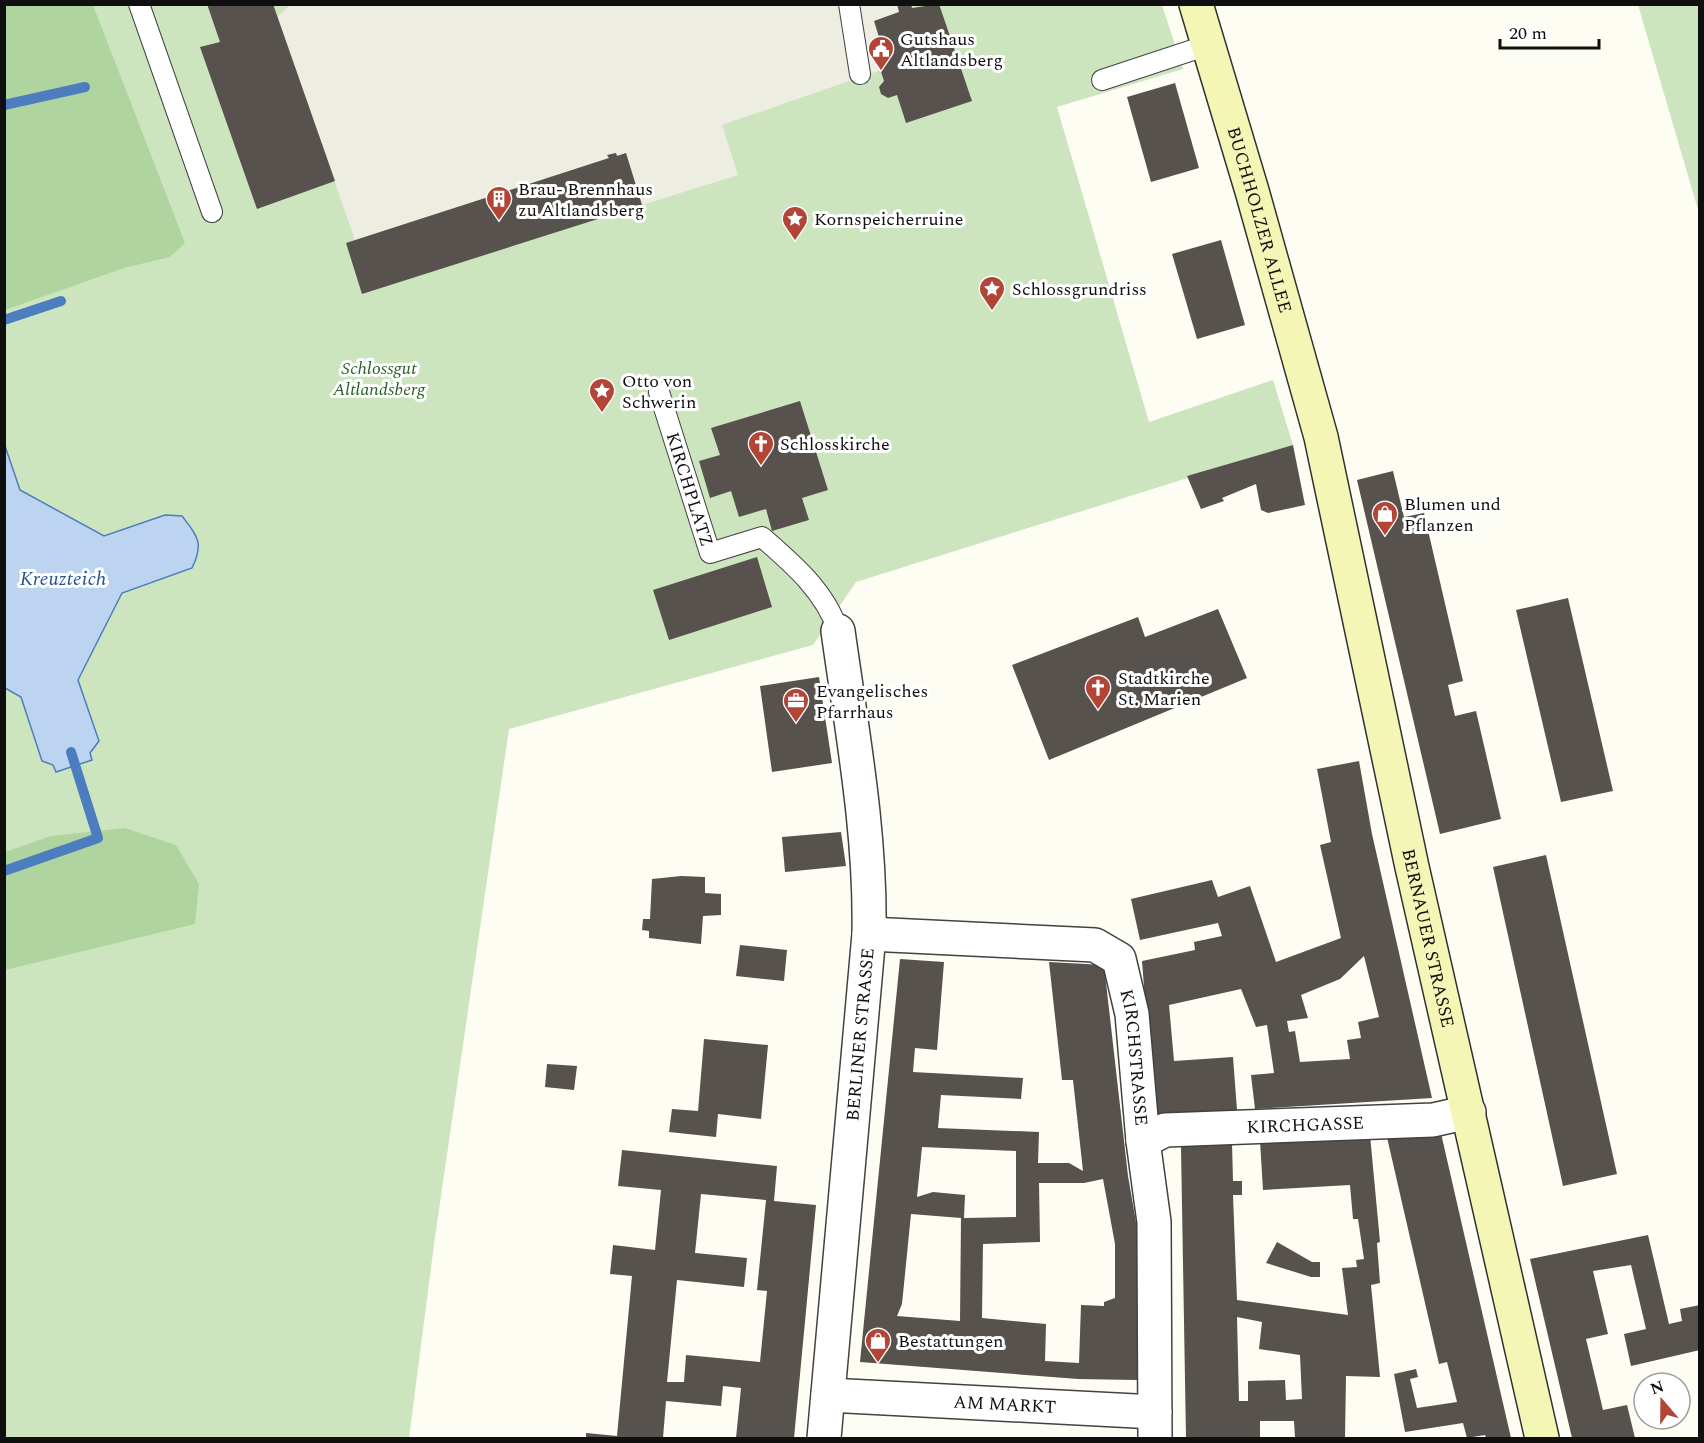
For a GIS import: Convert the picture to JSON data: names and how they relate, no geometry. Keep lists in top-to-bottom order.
{
  "streets": {
    "main road": ["BUCHHOLZER ALLEE", "BERNAUER STRASSE"],
    "street": [
      "BERLINER STRASSE",
      "KIRCHSTRASSE",
      "KIRCHGASSE",
      "AM MARKT"
    ],
    "lane": ["KIRCHPLATZ"]
  },
  "crossings": [
    ["BUCHHOLZER ALLEE", "BERNAUER STRASSE"],
    ["KIRCHPLATZ", "BERLINER STRASSE"],
    ["BERNAUER STRASSE", "KIRCHGASSE"],
    ["BERLINER STRASSE", "KIRCHSTRASSE"],
    ["BERLINER STRASSE", "AM MARKT"],
    ["KIRCHSTRASSE", "KIRCHGASSE"],
    ["KIRCHSTRASSE", "AM MARKT"]
  ],
  "water": ["Kreuzteich"],
  "parks": ["Schlossgut Altlandsberg"],
  "places": {
    "public building": ["Gutshaus Altlandsberg"],
    "building": ["Brau- Brennhaus zu Altlandsberg"],
    "place": ["Kornspeicherruine", "Schlossgrundriss", "Otto von Schwerin"],
    "church": ["Schlosskirche", "Stadtkirche St. Marien"],
    "shop": ["Blumen und Pflanzen", "Bestattungen"],
    "office": ["Evangelisches Pfarrhaus"]
  },
  "scale_bar": "20 m",
  "north": "top"
}
